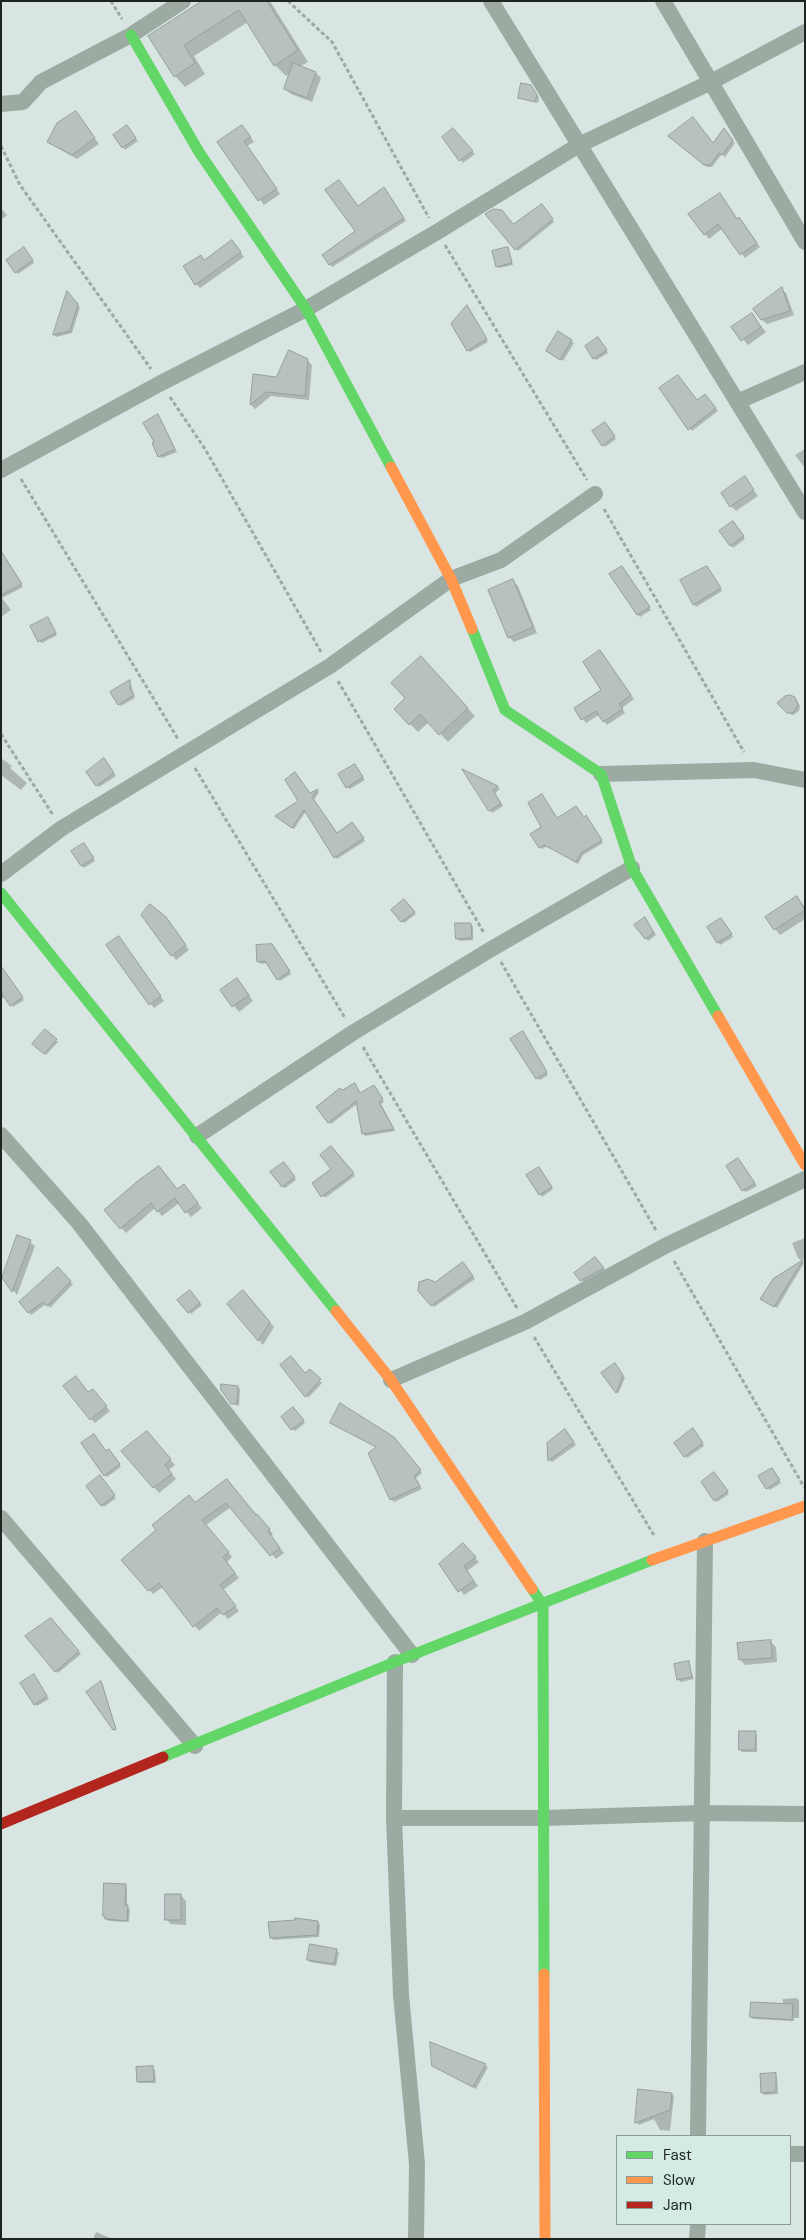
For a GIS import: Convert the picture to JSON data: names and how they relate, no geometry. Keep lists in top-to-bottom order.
{
  "legend": ["Fast", "Slow", "Jam"]
}
